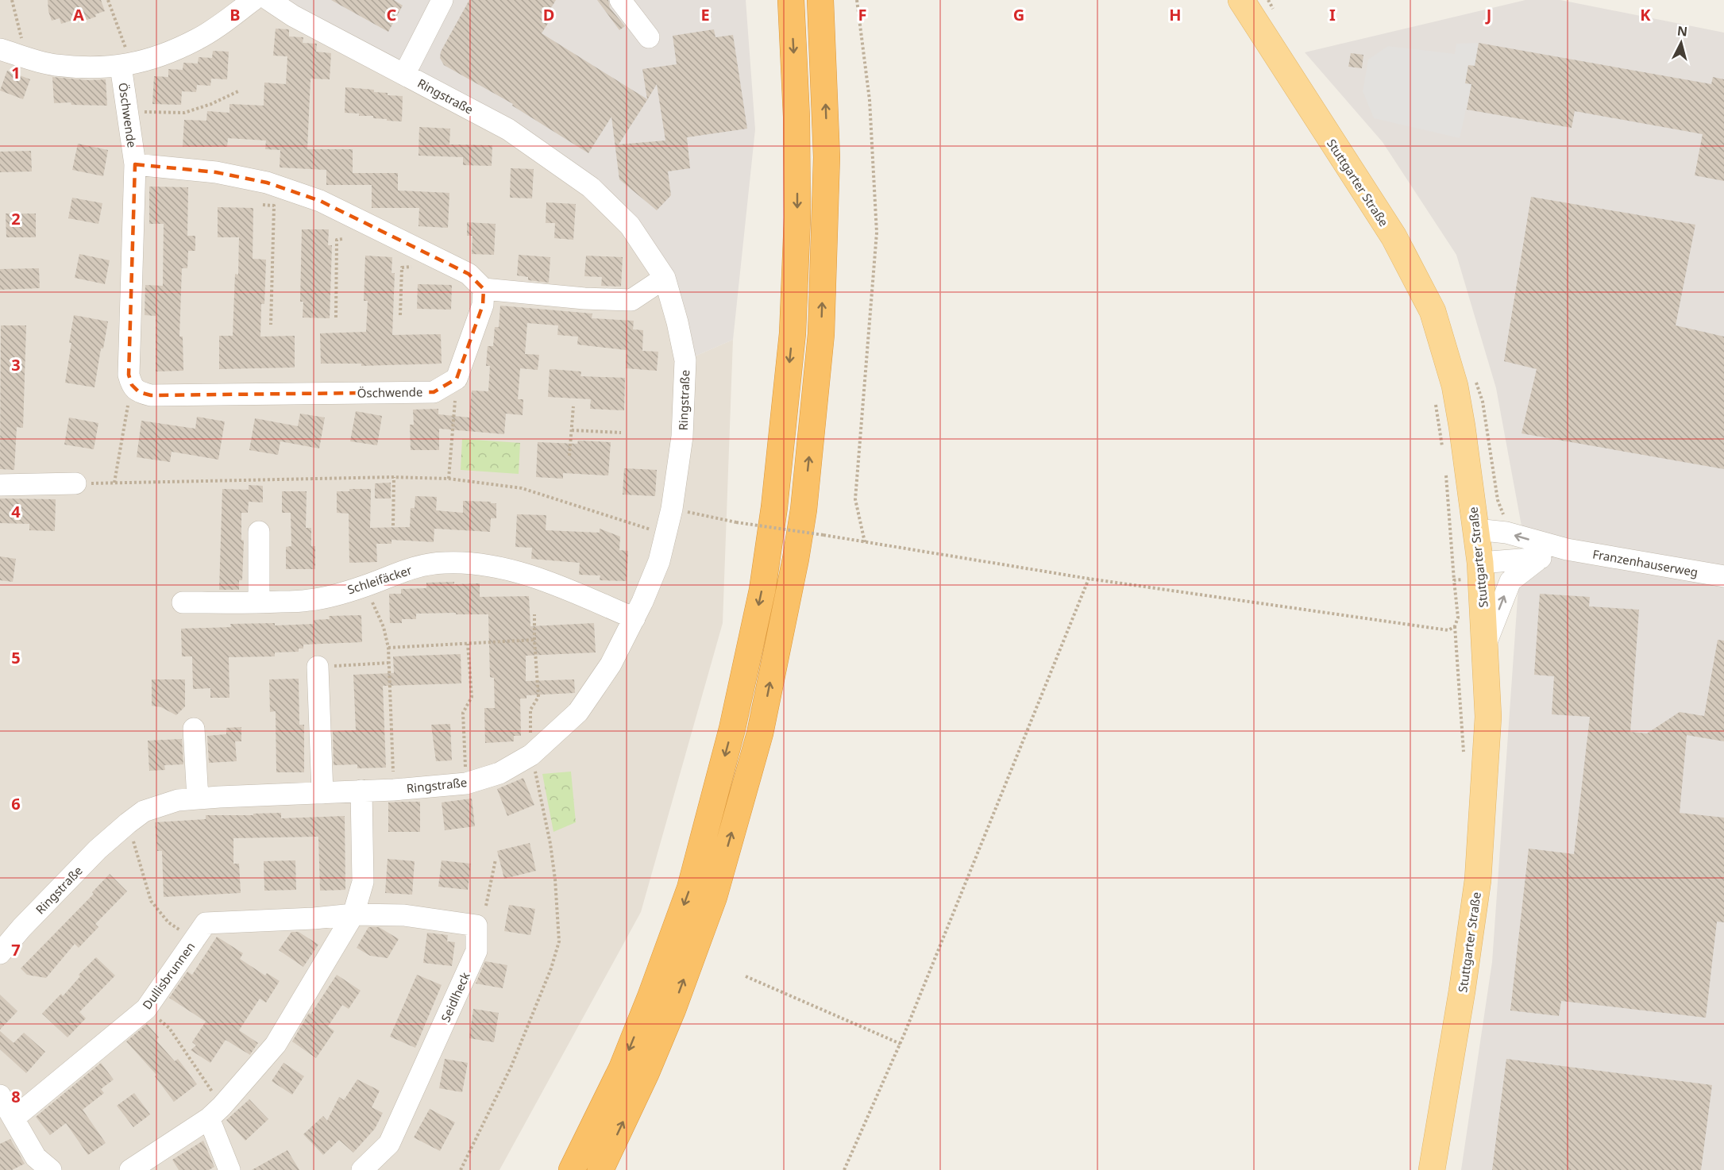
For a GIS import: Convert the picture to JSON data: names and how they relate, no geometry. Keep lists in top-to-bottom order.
{
  "streets": {
    "main road": ["Stuttgarter Straße"],
    "street": [
      "Ringstraße",
      "Öschwende",
      "Franzenhauserweg",
      "Schleifäcker",
      "Dullisbrunnen",
      "Seidlheck"
    ]
  },
  "crossings": [
    ["Ringstraße", "Schleifäcker"],
    ["Stuttgarter Straße", "Franzenhauserweg"],
    ["Dullisbrunnen", "Seidlheck"]
  ],
  "north": "top",
  "grid": {
    "columns": [
      "A",
      "B",
      "C",
      "D",
      "E",
      "F",
      "G",
      "H",
      "I",
      "J",
      "K"
    ],
    "rows": [
      "1",
      "2",
      "3",
      "4",
      "5",
      "6",
      "7",
      "8"
    ]
  }
}
